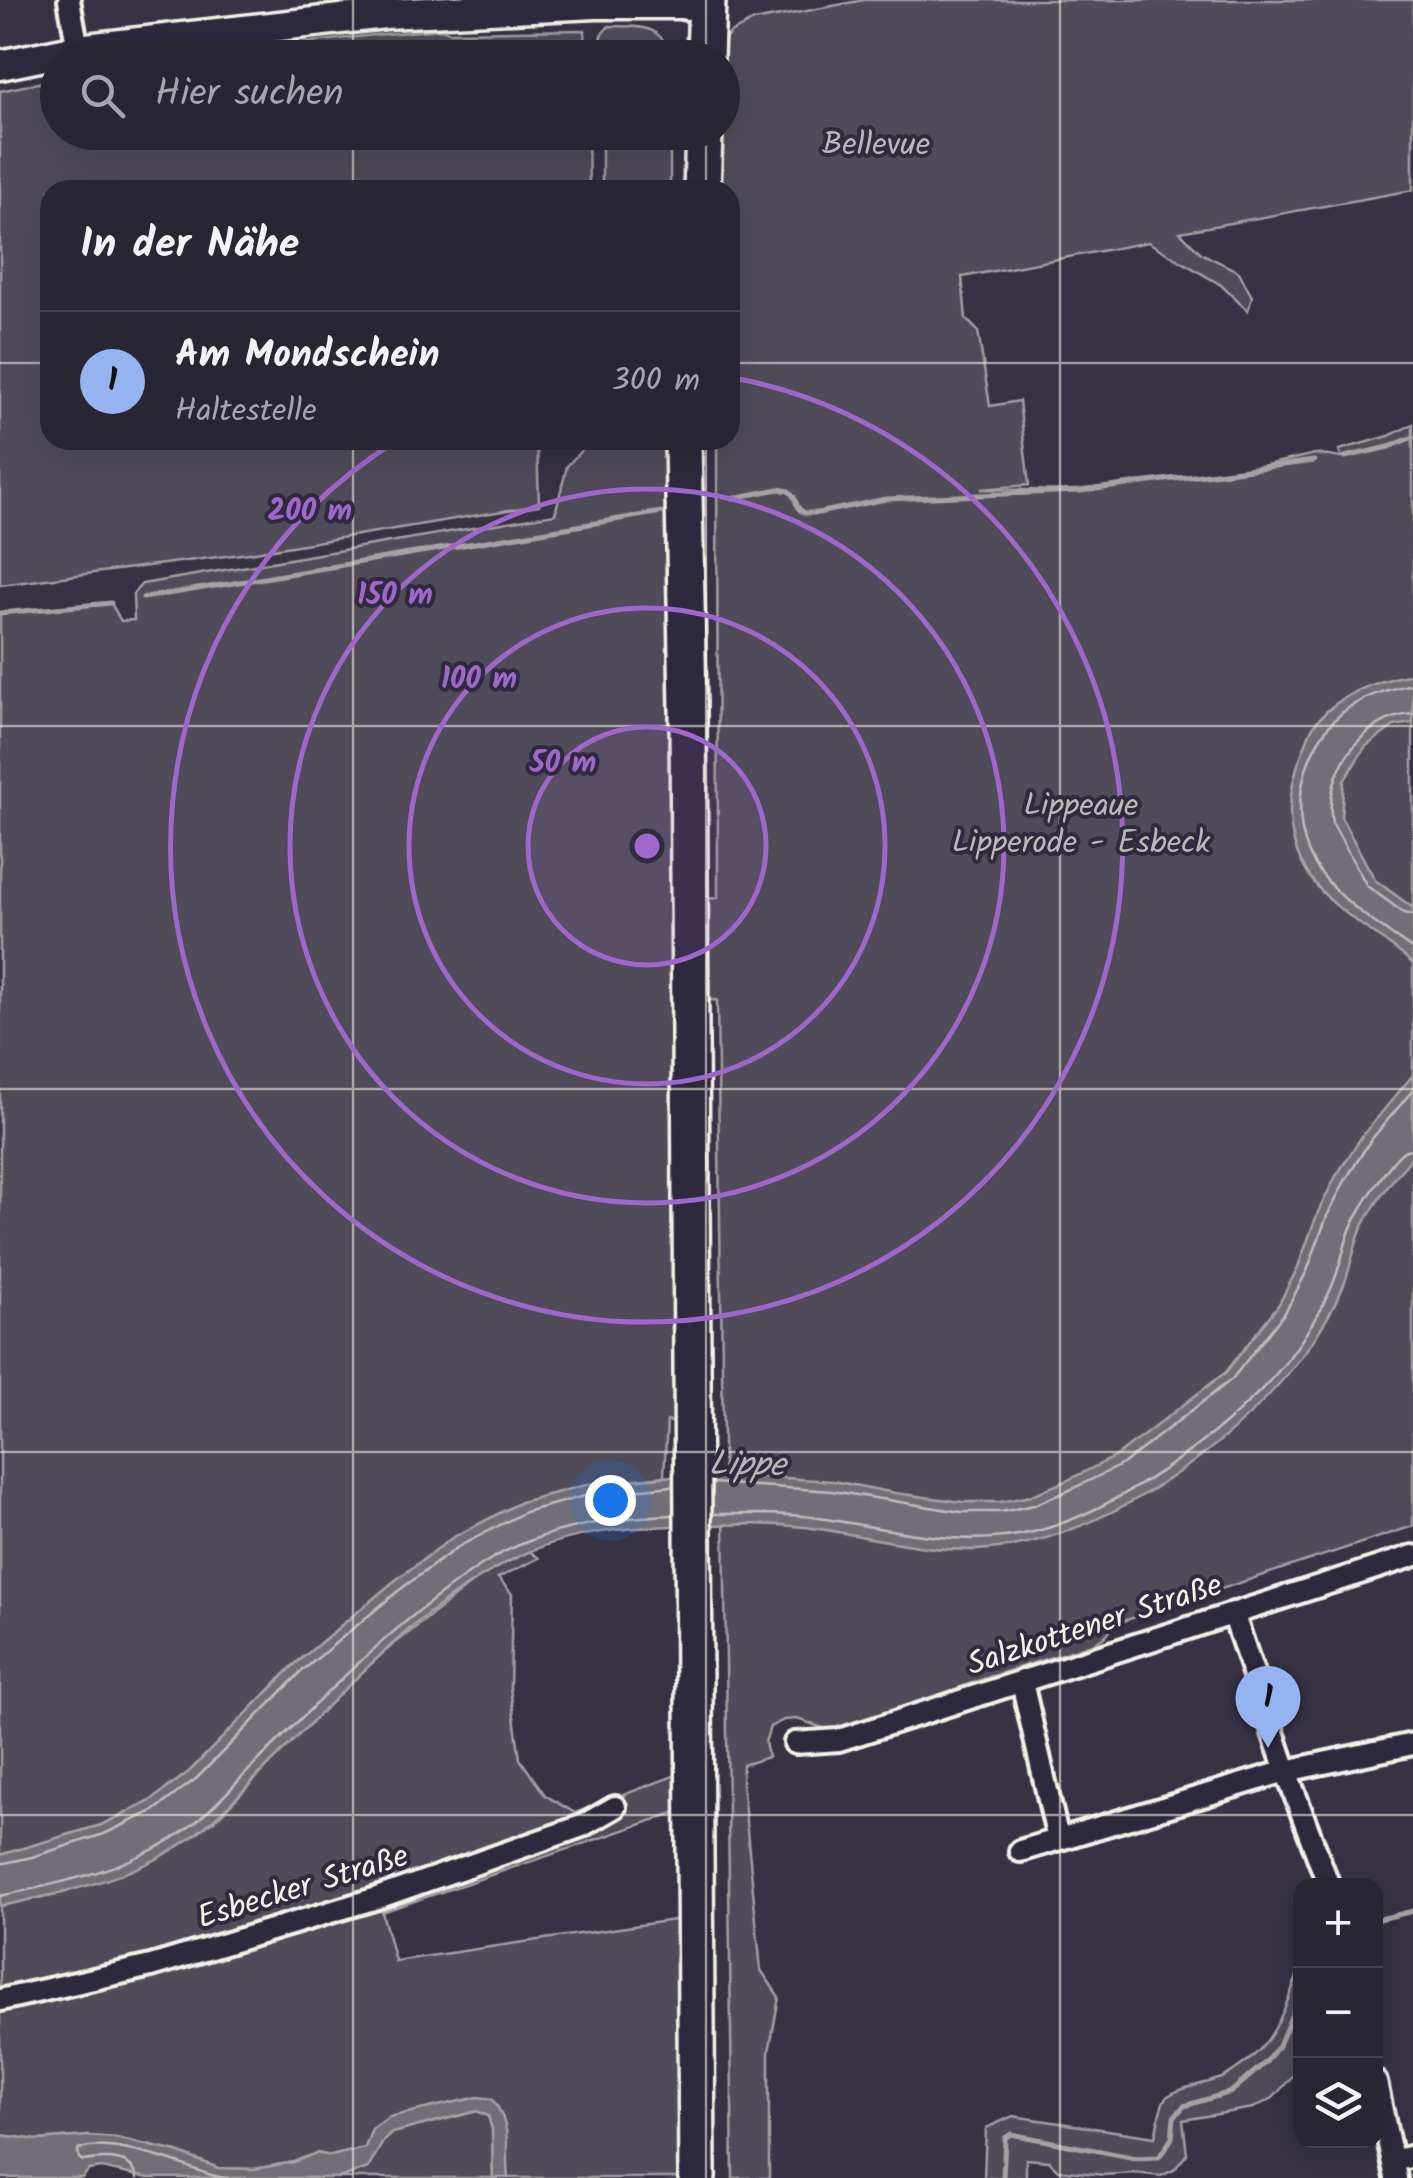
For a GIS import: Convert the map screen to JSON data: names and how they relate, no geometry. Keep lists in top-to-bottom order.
{
  "streets": {
    "street": ["Salzkottener Straße", "Esbecker Straße"]
  },
  "water": ["Lippe"],
  "parks": ["Bellevue", "Lippeaue Lipperode - Esbeck"],
  "page": {
    "search": "Hier suchen",
    "heading": "In der Nähe",
    "list": [
      {
        "mark": "1",
        "name": "Am Mondschein",
        "note": "Haltestelle",
        "value": "300 m"
      }
    ],
    "pins": "1",
    "map_buttons": ["+", "−"]
  },
  "rings": [
    "200 m",
    "150 m",
    "100 m",
    "50 m"
  ]
}
